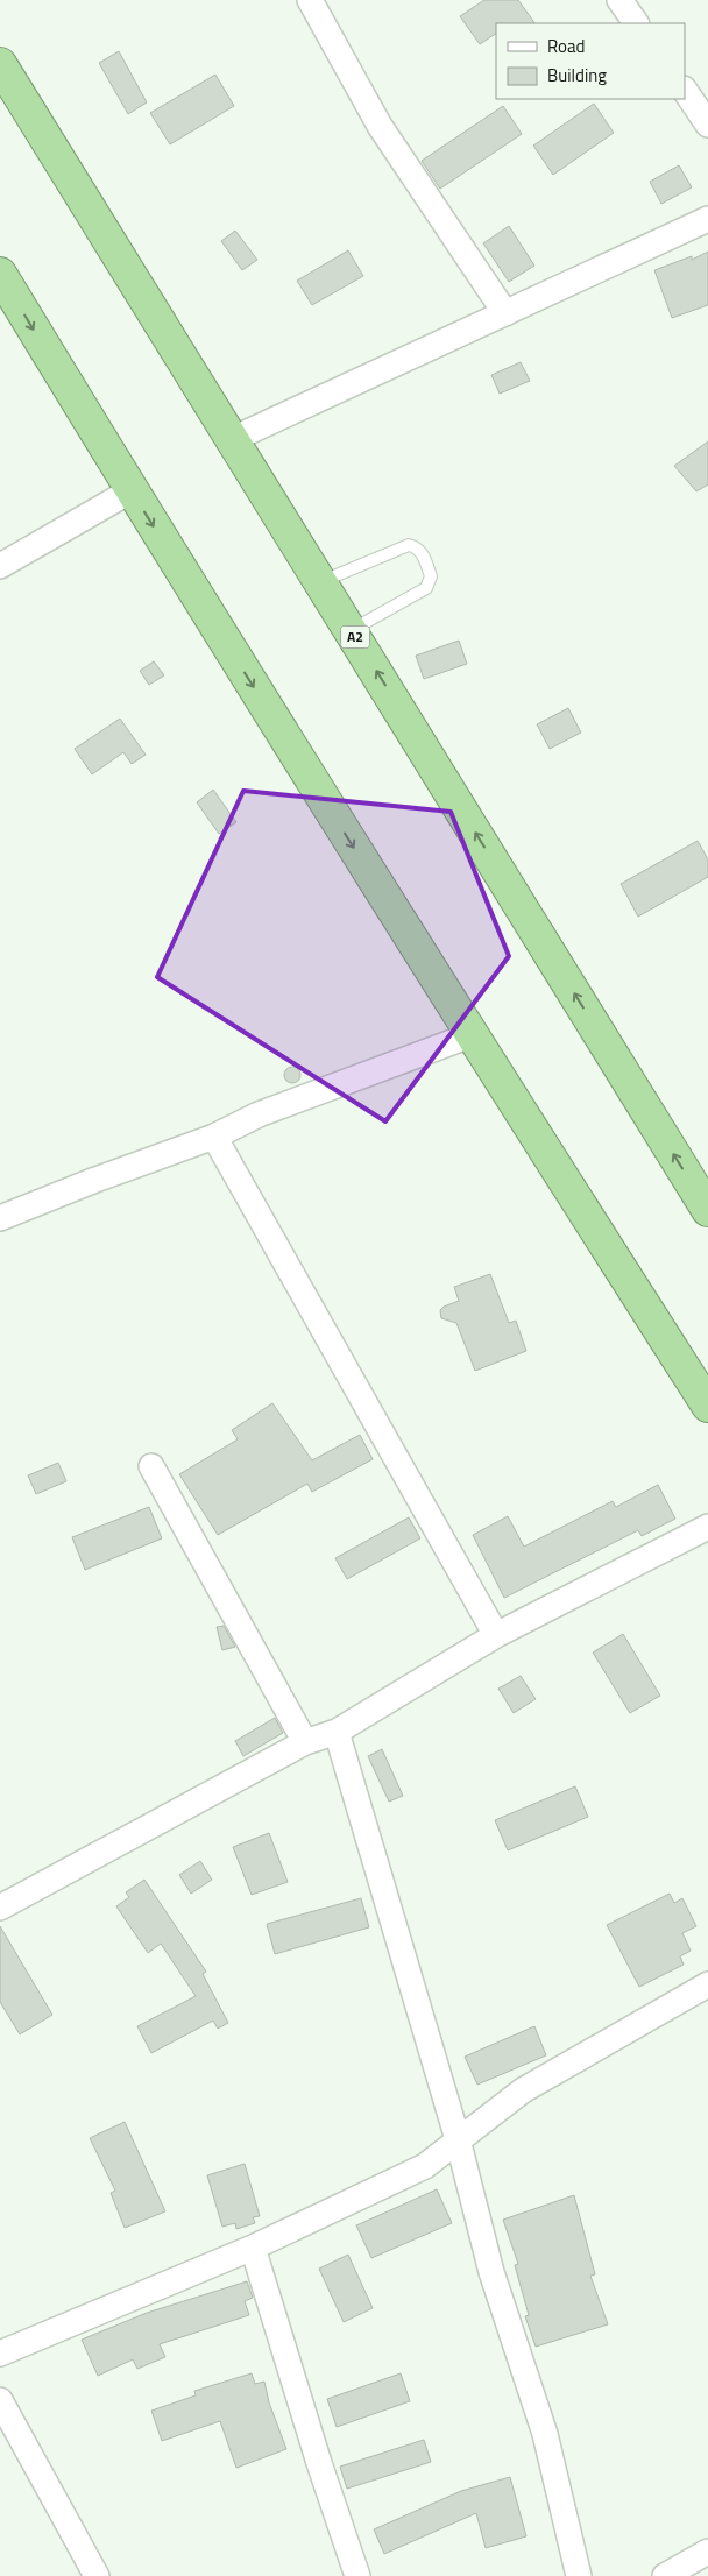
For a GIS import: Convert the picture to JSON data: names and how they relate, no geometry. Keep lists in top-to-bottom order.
{
  "streets": {
    "highway": ["A2"]
  },
  "legend": ["Road", "Building"]
}
